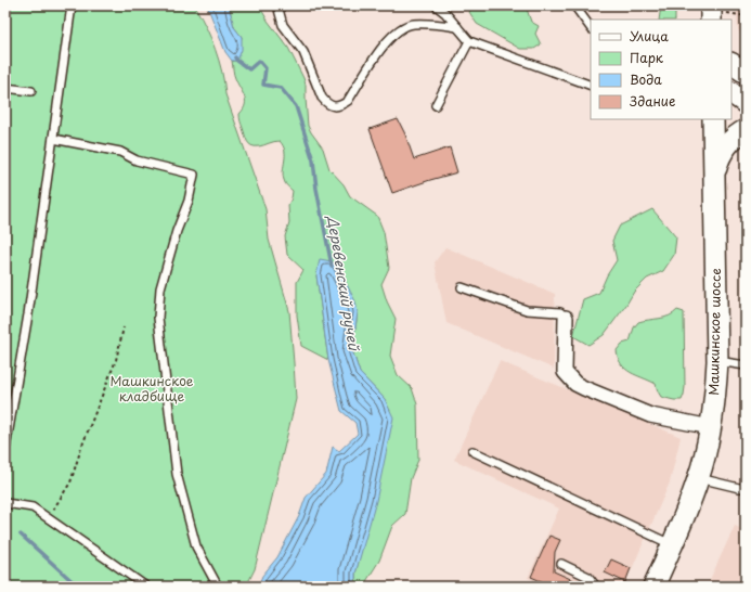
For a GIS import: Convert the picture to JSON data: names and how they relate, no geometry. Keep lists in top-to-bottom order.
{
  "streets": {
    "main road": ["Машкинское шоссе"]
  },
  "water": ["Деревенский ручей"],
  "parks": ["Машкинское кладбище"],
  "legend": [
    "Улица",
    "Парк",
    "Вода",
    "Здание"
  ]
}
